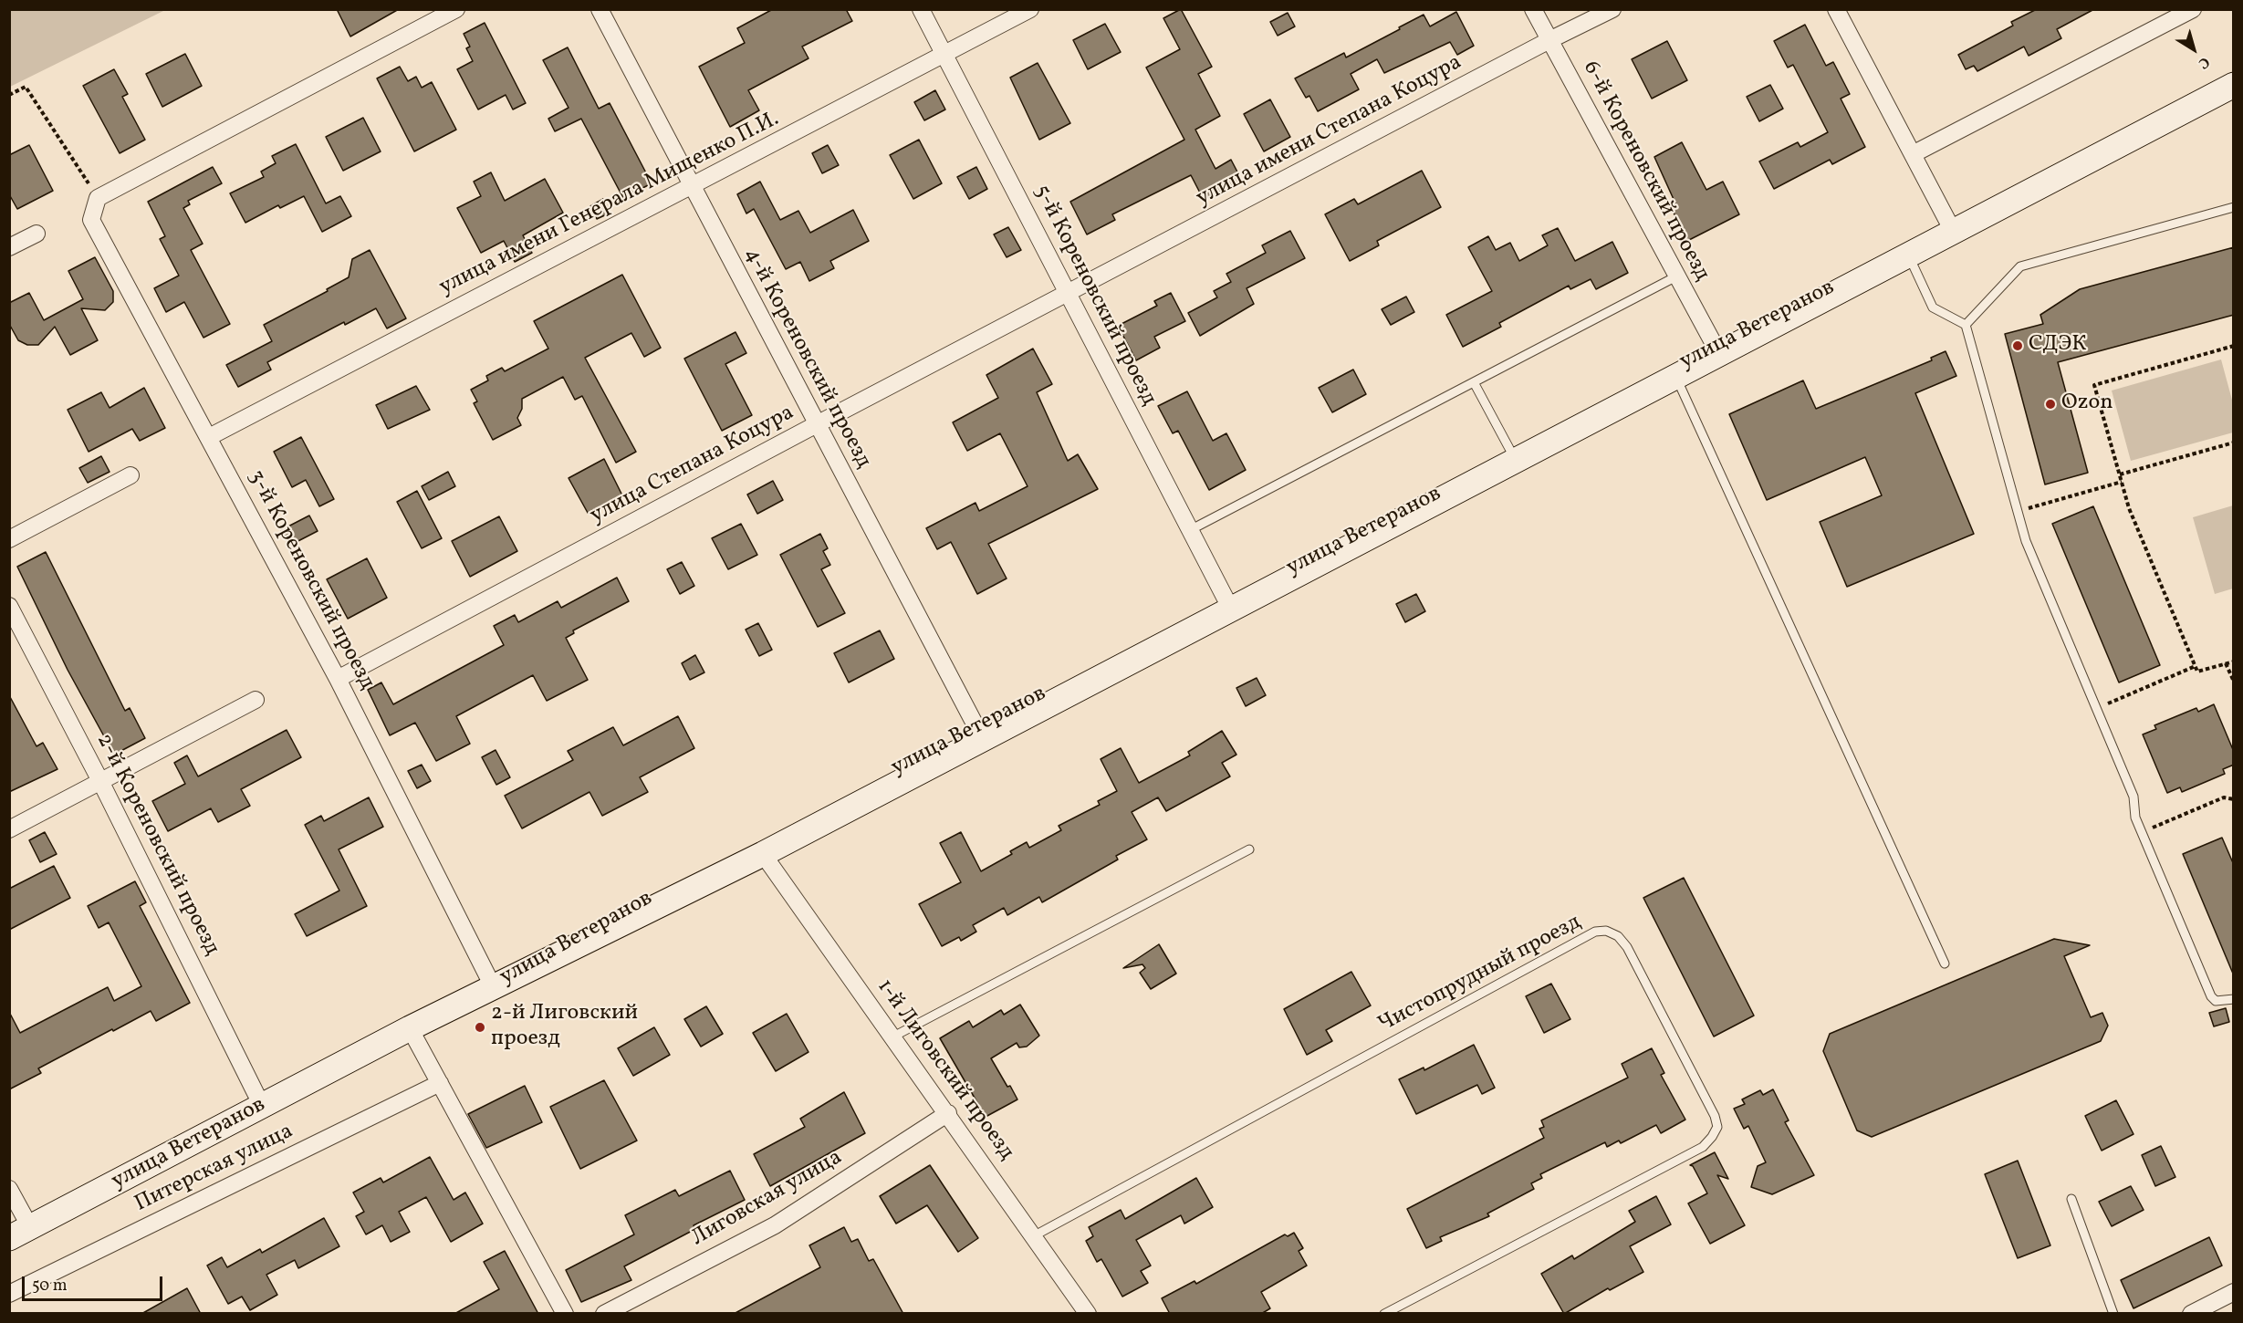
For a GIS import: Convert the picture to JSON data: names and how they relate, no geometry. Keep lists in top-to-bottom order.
{
  "streets": {
    "street": [
      "улица имени Степана Коцура",
      "6-й Кореновский проезд",
      "улица имени Генерала Мищенко П.И.",
      "5-й Кореновский проезд",
      "улица Ветеранов",
      "4-й Кореновский проезд",
      "улица Степана Коцура",
      "3-й Кореновский проезд",
      "2-й Кореновский проезд",
      "1-й Лиговский проезд",
      "Питерская улица",
      "Лиговская улица"
    ],
    "lane": ["Чистопрудный проезд"]
  },
  "crossings": [
    ["улица имени Степана Коцура", "6-й Кореновский проезд"],
    ["улица имени Степана Коцура", "5-й Кореновский проезд"],
    ["улица имени Степана Коцура", "улица Степана Коцура"],
    ["6-й Кореновский проезд", "улица Ветеранов"],
    ["улица имени Генерала Мищенко П.И.", "5-й Кореновский проезд"],
    ["улица имени Генерала Мищенко П.И.", "4-й Кореновский проезд"],
    ["улица имени Генерала Мищенко П.И.", "3-й Кореновский проезд"],
    ["5-й Кореновский проезд", "улица Ветеранов"],
    ["5-й Кореновский проезд", "улица Степана Коцура"],
    ["улица Ветеранов", "4-й Кореновский проезд"],
    ["улица Ветеранов", "3-й Кореновский проезд"],
    ["улица Ветеранов", "2-й Кореновский проезд"],
    ["улица Ветеранов", "1-й Лиговский проезд"],
    ["4-й Кореновский проезд", "улица Степана Коцура"],
    ["улица Степана Коцура", "3-й Кореновский проезд"],
    ["Чистопрудный проезд", "1-й Лиговский проезд"],
    ["1-й Лиговский проезд", "Лиговская улица"]
  ],
  "places": ["СДЭК", "Ozon", "2-й Лиговский проезд"],
  "scale_bar": "50 m",
  "north": "bottom right"
}
